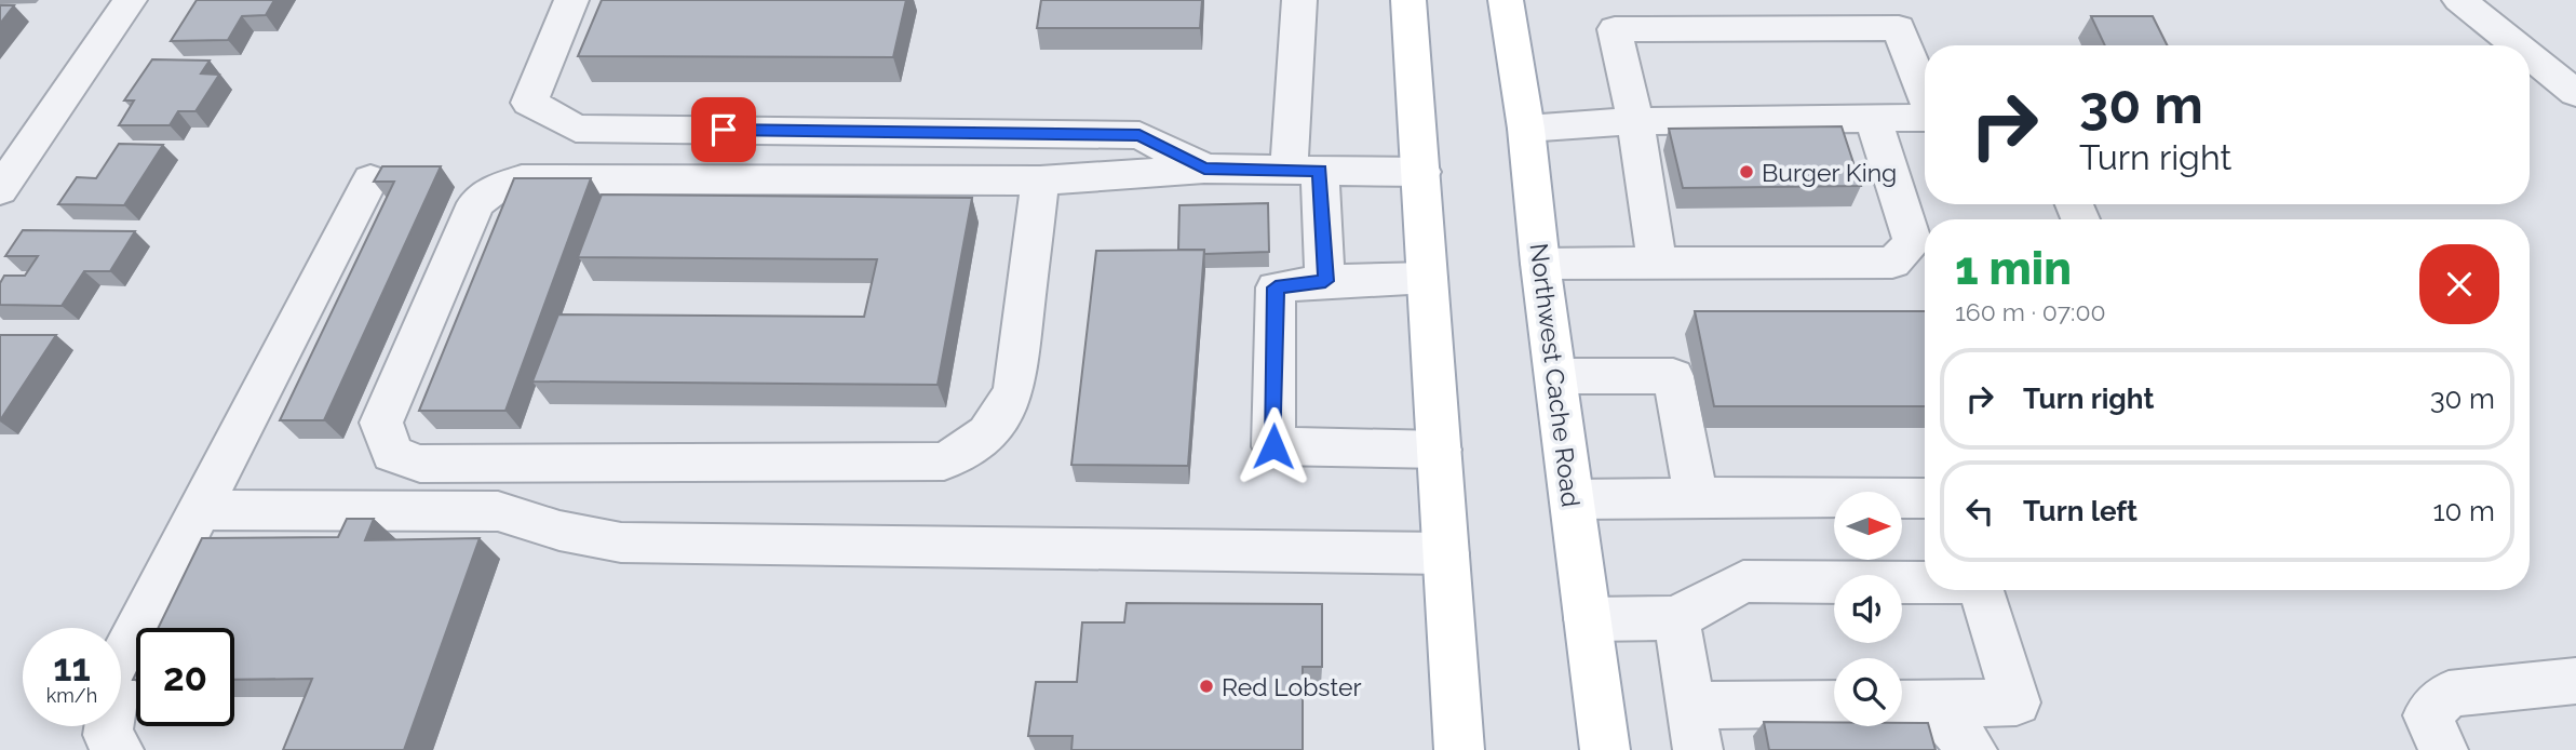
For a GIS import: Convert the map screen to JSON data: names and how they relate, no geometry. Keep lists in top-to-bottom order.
{
  "streets": {
    "main road": ["Northwest Cache Road"]
  },
  "places": ["Burger King", "Red Lobster"],
  "north": "right",
  "page": {
    "turn": ["30 m", "Turn right"],
    "heading": ["1 min", "160 m · 07:00"],
    "list": [
      {
        "name": "Turn right",
        "value": "30 m"
      },
      {
        "name": "Turn left",
        "value": "10 m"
      }
    ],
    "speed": "11 km/h",
    "limit": "20"
  }
}
